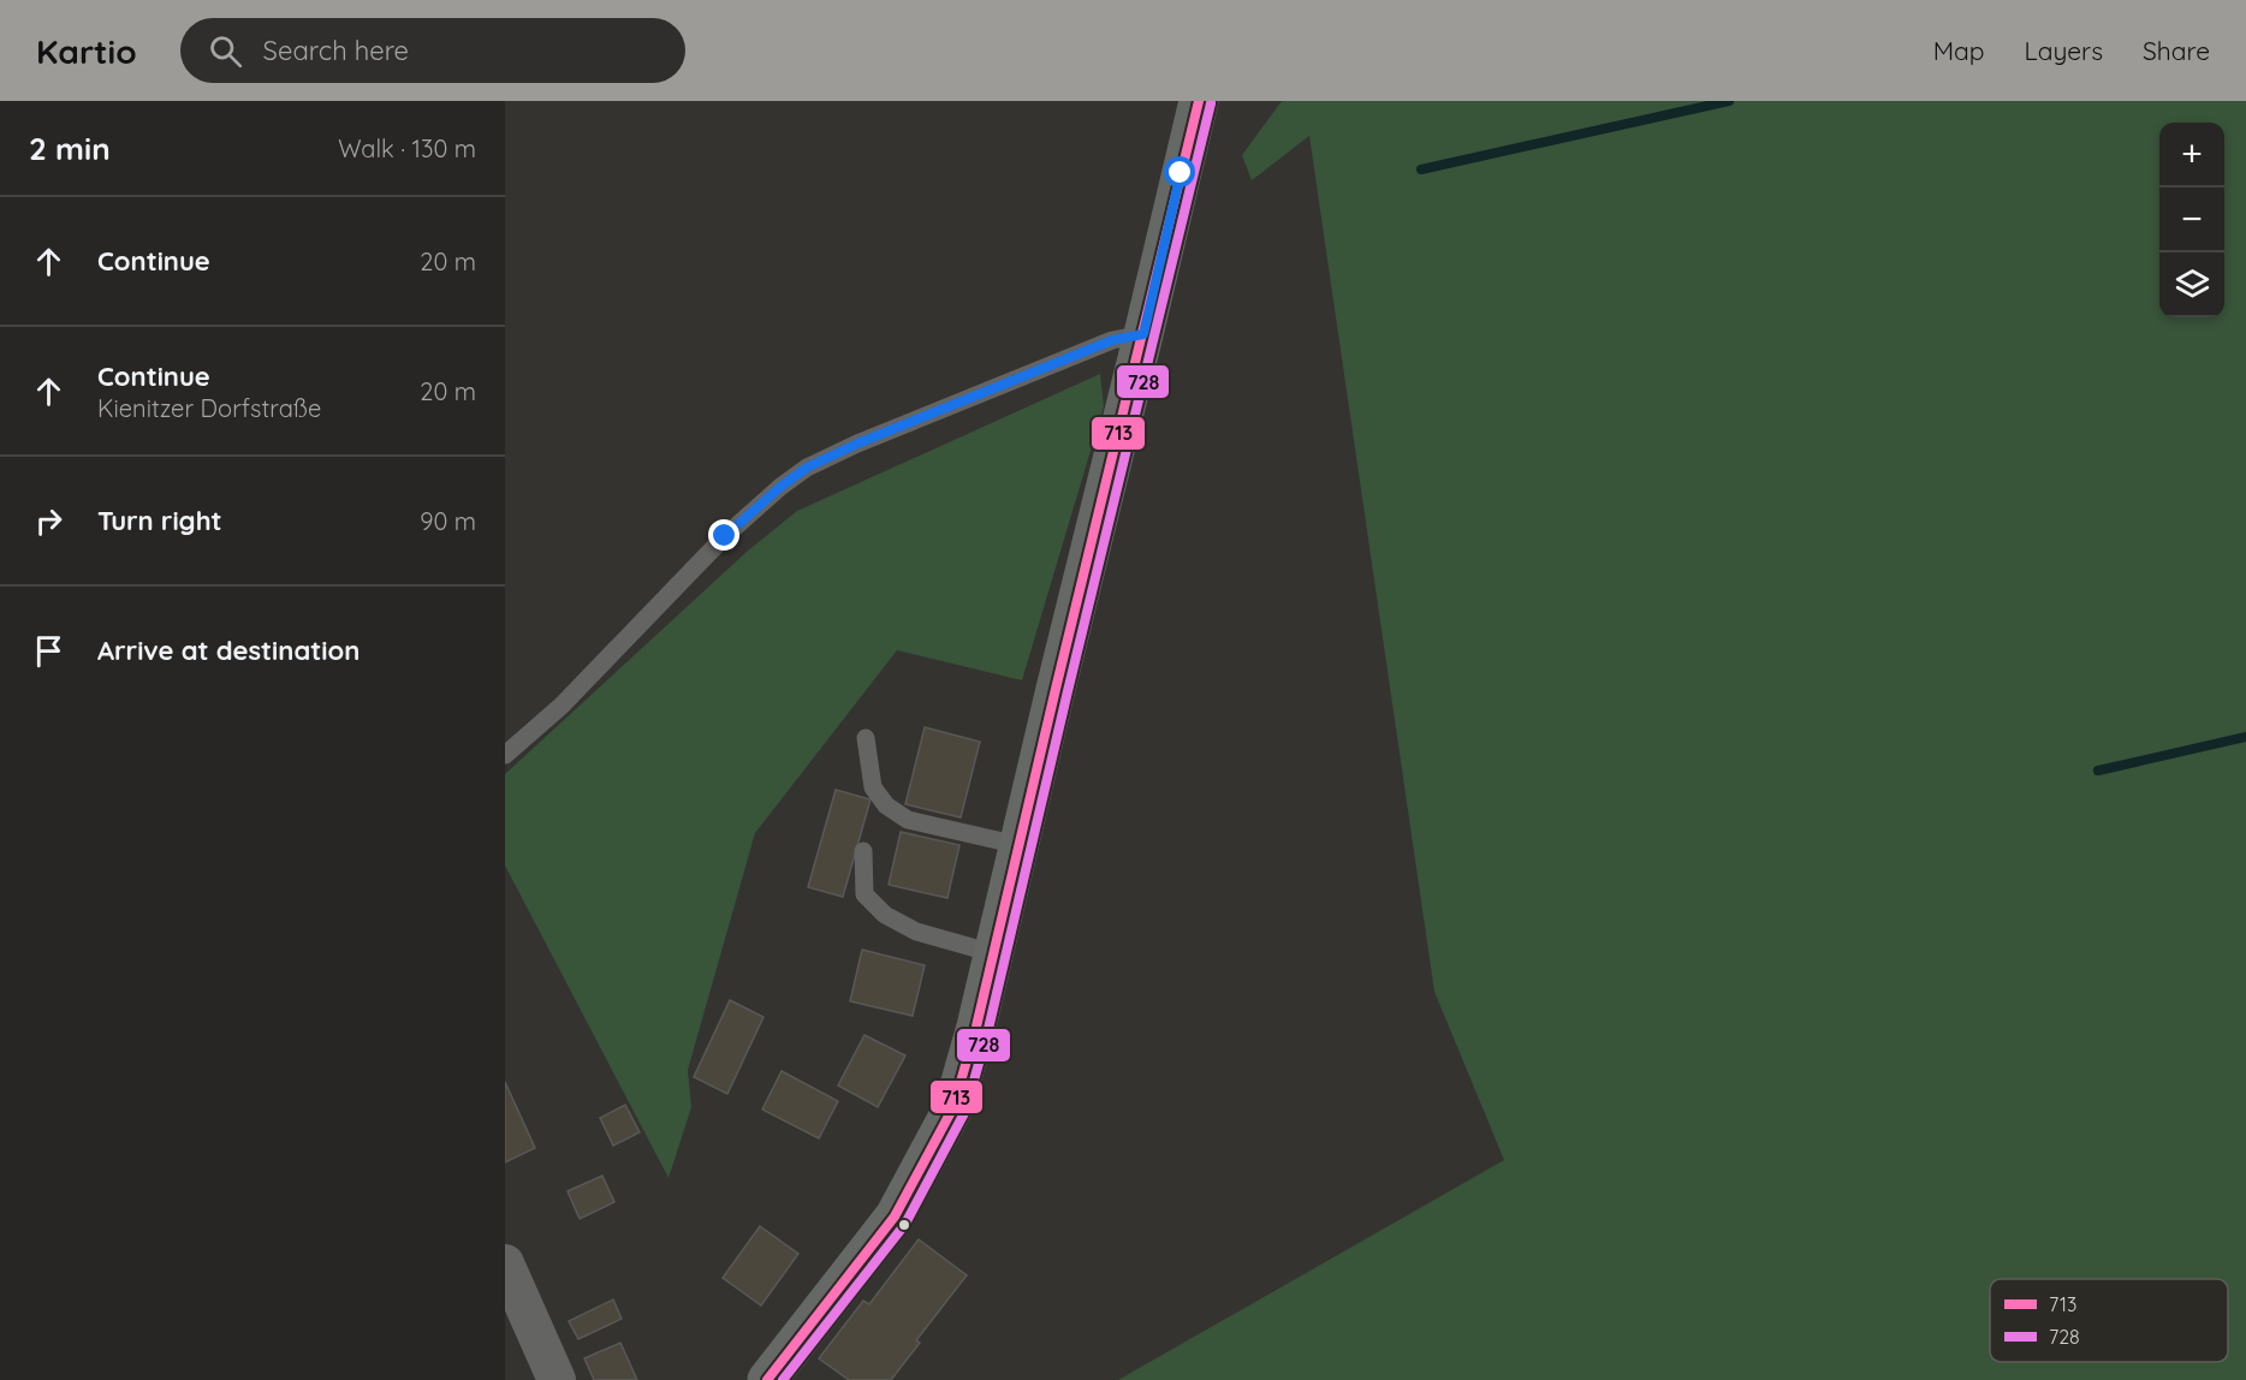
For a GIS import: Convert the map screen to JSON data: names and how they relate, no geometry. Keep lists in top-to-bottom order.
{
  "lines": ["transit line 713", "transit line 728"],
  "legend": ["713", "728"],
  "page": {
    "header": "Kartio",
    "search": "Search here",
    "nav": ["Map", "Layers", "Share"],
    "heading": ["2 min", "Walk · 130 m"],
    "map_buttons": ["+", "−"],
    "list": [
      ["Continue", "20 m"],
      ["Continue", "Kienitzer Dorfstraße", "20 m"],
      ["Turn right", "90 m"],
      "Arrive at destination"
    ]
  }
}
